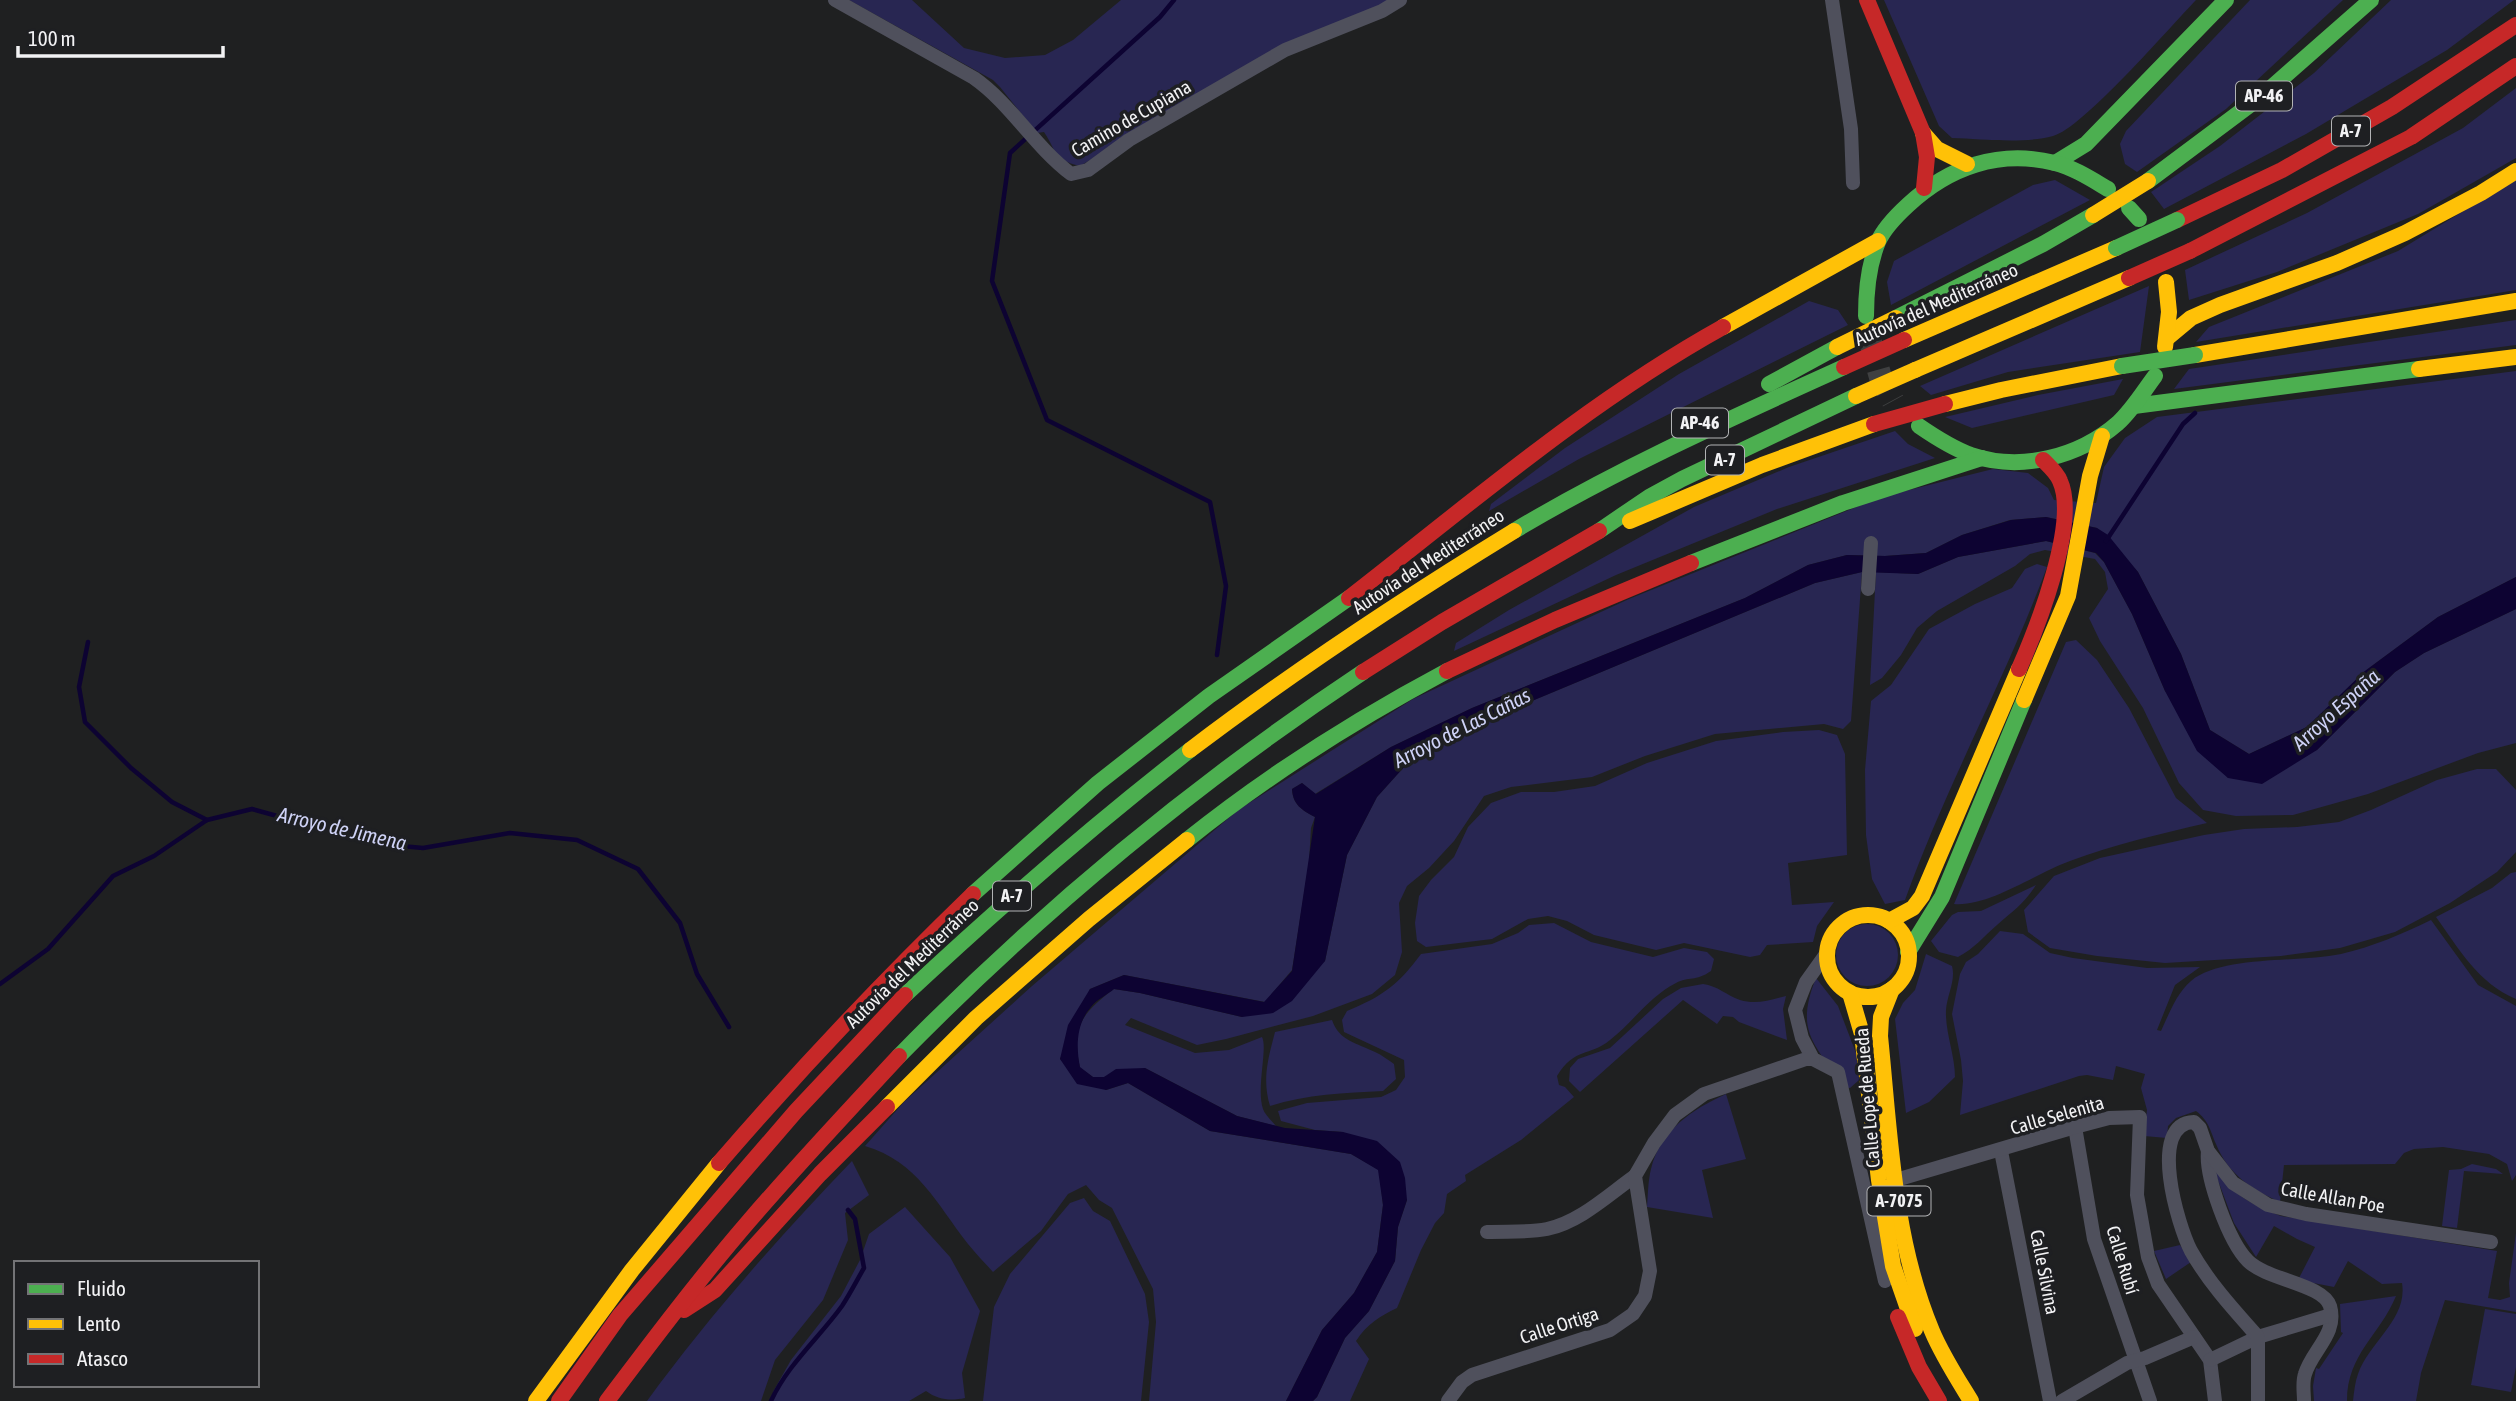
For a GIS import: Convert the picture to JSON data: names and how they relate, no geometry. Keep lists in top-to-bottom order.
{
  "streets": {
    "main road": [
      "AP-46",
      "A-7",
      "Autovía del Mediterráneo",
      "Calle Lope de Rueda",
      "A-7075"
    ],
    "street": [
      "Camino de Cupiana",
      "Calle Selenita",
      "Calle Allan Poe",
      "Calle Rubí",
      "Calle Silvina",
      "Calle Ortiga"
    ]
  },
  "crossings": [
    ["AP-46", "Autovía del Mediterráneo"],
    ["Calle Lope de Rueda", "Calle Selenita"],
    ["Calle Lope de Rueda", "A-7075"],
    ["Calle Selenita", "Calle Rubí"],
    ["Calle Selenita", "Calle Silvina"]
  ],
  "water": ["Arroyo España", "Arroyo de Las Cañas", "Arroyo de Jimena"],
  "legend": ["Fluido", "Lento", "Atasco"],
  "scale_bar": "100 m"
}
